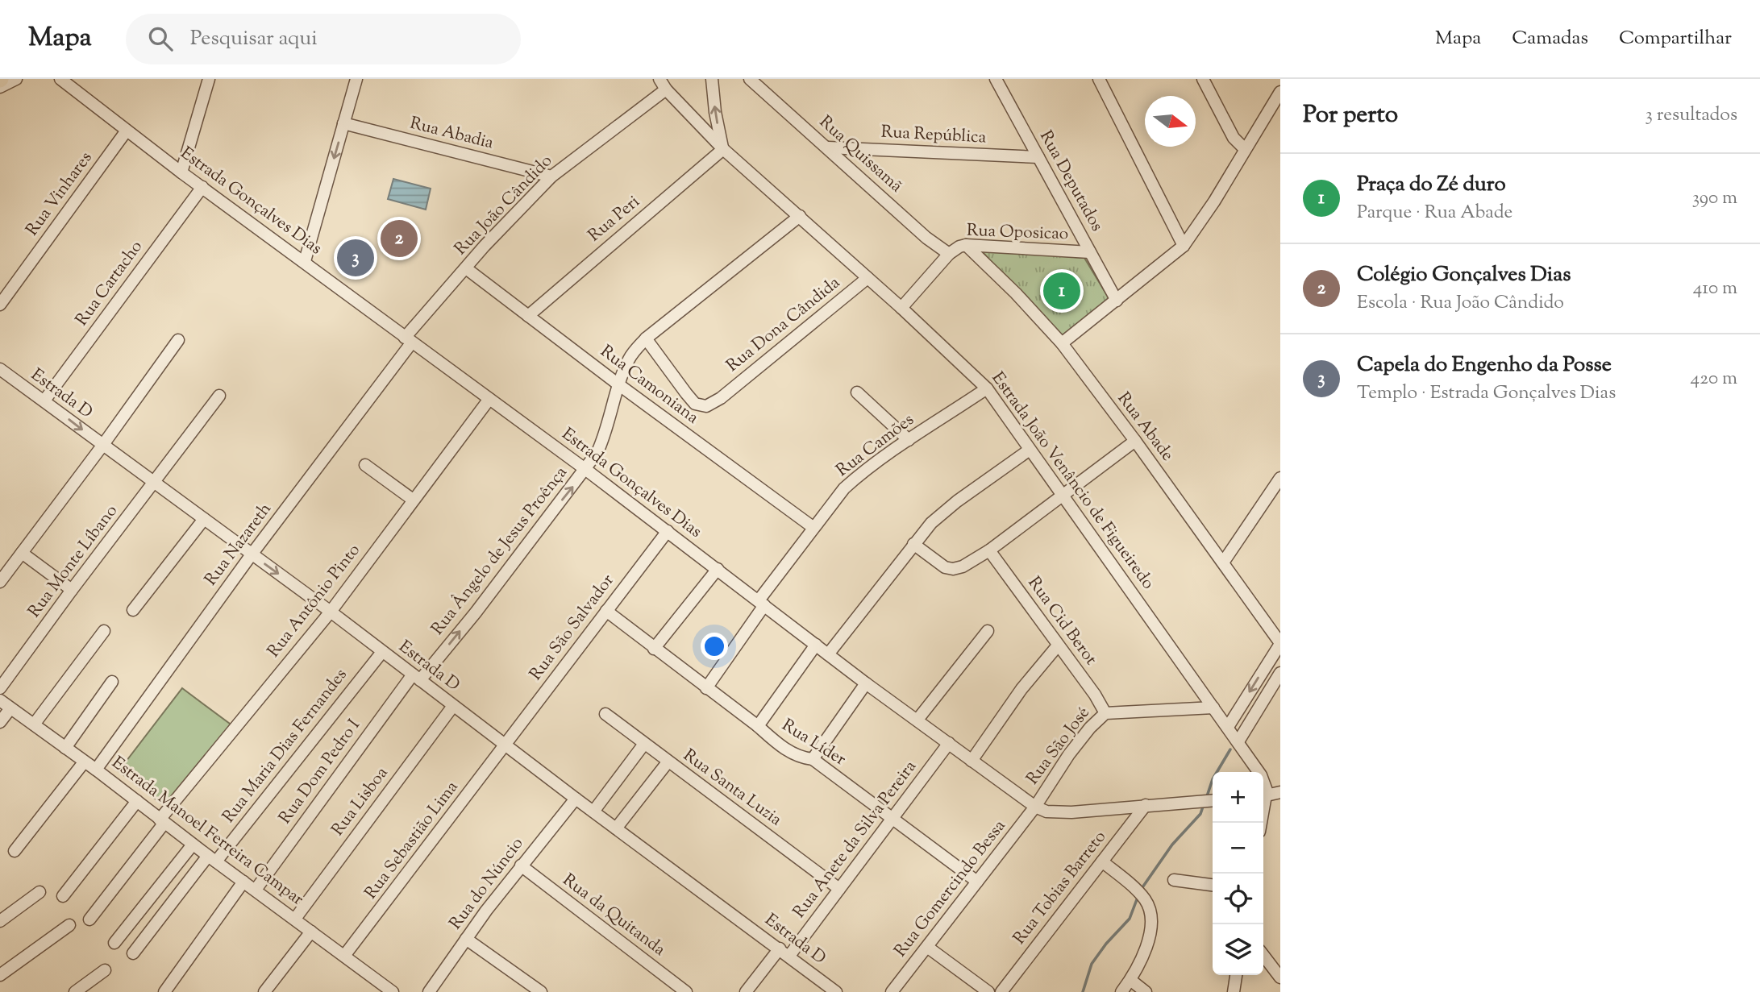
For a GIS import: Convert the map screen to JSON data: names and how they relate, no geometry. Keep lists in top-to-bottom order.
{
  "streets": {
    "street": [
      "Rua Abadia",
      "Rua República",
      "Rua Quissamã",
      "Rua Deputados",
      "Rua Vinhares",
      "Estrada Gonçalves Dias",
      "Rua João Cândido",
      "Rua Peri",
      "Rua Oposicao",
      "Rua Cartacho",
      "Rua Dona Cândida",
      "Rua Camoniana",
      "Estrada D",
      "Rua Abade",
      "Rua Camões",
      "Estrada João Venâncio de Figueiredo",
      "Rua Nazareth",
      "Rua Ângelo de Jesus Proênça",
      "Rua Monte Líbano",
      "Rua Antônio Pinto",
      "Rua Cid Berot",
      "Rua São Salvador",
      "Rua Líder",
      "Rua Maria Dias Fernandes",
      "Rua São José",
      "Rua Dom Pedro I",
      "Rua Santa Luzia",
      "Rua Lisboa",
      "Estrada Manoel Ferreira Campar",
      "Rua Anete da Silva Pereira",
      "Rua Sebastião Lima",
      "Rua do Núncio",
      "Rua Tobias Barreto",
      "Rua Gomercindo Bessa",
      "Rua da Quitanda"
    ]
  },
  "crossings": [
    ["Rua Abadia", "Rua João Cândido"],
    ["Rua República", "Rua Quissamã"],
    ["Rua República", "Rua Deputados"],
    ["Rua Quissamã", "Rua Oposicao"],
    ["Rua Deputados", "Rua Oposicao"],
    ["Rua Vinhares", "Estrada Gonçalves Dias"],
    ["Estrada Gonçalves Dias", "Rua João Cândido"],
    ["Estrada Gonçalves Dias", "Rua Cartacho"],
    ["Estrada Gonçalves Dias", "Rua Camões"],
    ["Estrada Gonçalves Dias", "Rua Nazareth"],
    ["Estrada Gonçalves Dias", "Rua Ângelo de Jesus Proênça"],
    ["Estrada Gonçalves Dias", "Rua Antônio Pinto"],
    ["Estrada Gonçalves Dias", "Rua São Salvador"],
    ["Estrada Gonçalves Dias", "Rua São José"],
    ["Estrada Gonçalves Dias", "Rua Anete da Silva Pereira"],
    ["Estrada Gonçalves Dias", "Rua Tobias Barreto"],
    ["Estrada Gonçalves Dias", "Rua Gomercindo Bessa"],
    ["Rua João Cândido", "Rua Camoniana"],
    ["Rua João Cândido", "Estrada João Venâncio de Figueiredo"],
    ["Rua João Cândido", "Rua Nazareth"],
    ["Rua Peri", "Rua Camoniana"],
    ["Rua Peri", "Estrada João Venâncio de Figueiredo"],
    ["Rua Oposicao", "Rua Abade"],
    ["Rua Oposicao", "Estrada João Venâncio de Figueiredo"],
    ["Rua Cartacho", "Estrada D"],
    ["Rua Dona Cândida", "Estrada João Venâncio de Figueiredo"],
    ["Rua Dona Cândida", "Rua Ângelo de Jesus Proênça"],
    ["Rua Camoniana", "Rua Camões"],
    ["Rua Camoniana", "Rua Ângelo de Jesus Proênça"],
    ["Estrada D", "Rua Nazareth"],
    ["Estrada D", "Rua Ângelo de Jesus Proênça"],
    ["Estrada D", "Rua Monte Líbano"],
    ["Estrada D", "Rua Antônio Pinto"],
    ["Estrada D", "Rua São Salvador"],
    ["Estrada D", "Rua Maria Dias Fernandes"],
    ["Estrada D", "Rua Dom Pedro I"],
    ["Estrada D", "Rua Lisboa"],
    ["Estrada D", "Rua Anete da Silva Pereira"],
    ["Estrada D", "Rua Sebastião Lima"],
    ["Estrada D", "Rua do Núncio"],
    ["Rua Camões", "Estrada João Venâncio de Figueiredo"],
    ["Rua Camões", "Rua Líder"],
    ["Estrada João Venâncio de Figueiredo", "Rua Ângelo de Jesus Proênça"],
    ["Estrada João Venâncio de Figueiredo", "Rua São José"],
    ["Rua Nazareth", "Estrada Manoel Ferreira Campar"],
    ["Rua Ângelo de Jesus Proênça", "Rua Dom Pedro I"],
    ["Rua Antônio Pinto", "Estrada Manoel Ferreira Campar"],
    ["Rua Cid Berot", "Rua São José"],
    ["Rua São Salvador", "Rua Líder"],
    ["Rua São Salvador", "Rua Sebastião Lima"],
    ["Rua Líder", "Rua Anete da Silva Pereira"],
    ["Rua Líder", "Rua Gomercindo Bessa"],
    ["Rua Maria Dias Fernandes", "Estrada Manoel Ferreira Campar"],
    ["Rua São José", "Rua Gomercindo Bessa"],
    ["Rua Dom Pedro I", "Estrada Manoel Ferreira Campar"],
    ["Rua Santa Luzia", "Rua Anete da Silva Pereira"],
    ["Rua Lisboa", "Estrada Manoel Ferreira Campar"],
    ["Estrada Manoel Ferreira Campar", "Rua Sebastião Lima"],
    ["Rua do Núncio", "Rua da Quitanda"]
  ],
  "one_way": ["Rua Ângelo de Jesus Proênça"],
  "north": "right",
  "page": {
    "header": "Mapa",
    "search": "Pesquisar aqui",
    "nav": ["Mapa", "Camadas", "Compartilhar"],
    "heading": ["Por perto", "3 resultados"],
    "list": [
      {
        "mark": "1",
        "name": "Praça do Zé duro",
        "note": "Parque · Rua Abade",
        "value": "390 m"
      },
      {
        "mark": "2",
        "name": "Colégio Gonçalves Dias",
        "note": "Escola · Rua João Cândido",
        "value": "410 m"
      },
      {
        "mark": "3",
        "name": "Capela do Engenho da Posse",
        "note": "Templo · Estrada Gonçalves Dias",
        "value": "420 m"
      }
    ],
    "pins": ["2", "3", "1"],
    "map_buttons": ["+", "−"]
  }
}
